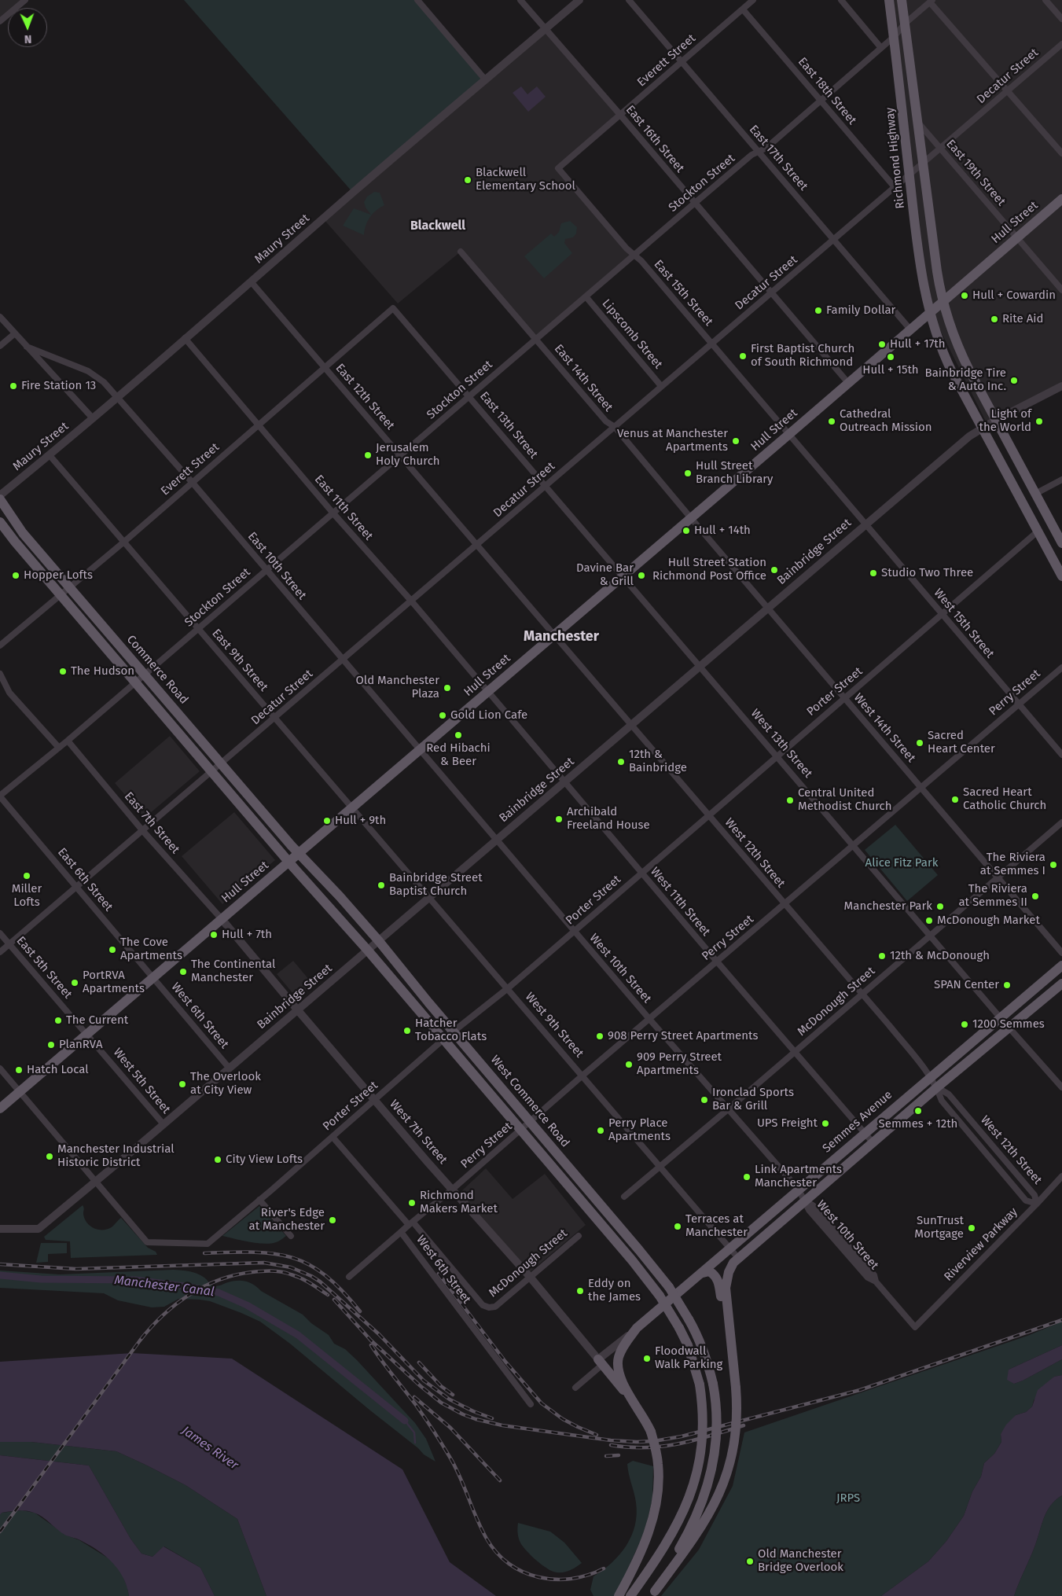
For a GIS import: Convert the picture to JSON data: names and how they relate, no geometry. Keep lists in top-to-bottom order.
{
  "streets": {
    "main road": [
      "Richmond Highway",
      "Hull Street",
      "Commerce Road",
      "West Commerce Road",
      "Semmes Avenue"
    ],
    "street": [
      "Everett Street",
      "Decatur Street",
      "East 18th Street",
      "East 16th Street",
      "East 17th Street",
      "East 19th Street",
      "Stockton Street",
      "Maury Street",
      "East 15th Street",
      "Lipscomb Street",
      "East 14th Street",
      "East 12th Street",
      "East 13th Street",
      "East 11th Street",
      "Bainbridge Street",
      "East 10th Street",
      "West 15th Street",
      "East 9th Street",
      "Porter Street",
      "Perry Street",
      "West 14th Street",
      "West 13th Street",
      "East 7th Street",
      "West 12th Street",
      "East 6th Street",
      "West 11th Street",
      "East 5th Street",
      "West 10th Street",
      "McDonough Street",
      "West 6th Street",
      "West 9th Street",
      "West 5th Street",
      "West 7th Street",
      "Riverview Parkway"
    ]
  },
  "crossings": [
    ["Everett Street", "East 18th Street"],
    ["Everett Street", "East 16th Street"],
    ["Everett Street", "East 17th Street"],
    ["Everett Street", "East 15th Street"],
    ["Everett Street", "East 12th Street"],
    ["Everett Street", "East 13th Street"],
    ["Everett Street", "East 11th Street"],
    ["Everett Street", "East 10th Street"],
    ["Everett Street", "East 9th Street"],
    ["Everett Street", "Commerce Road"],
    ["Decatur Street", "East 18th Street"],
    ["Decatur Street", "East 16th Street"],
    ["Decatur Street", "East 17th Street"],
    ["Decatur Street", "Richmond Highway"],
    ["Decatur Street", "East 19th Street"],
    ["Decatur Street", "East 15th Street"],
    ["Decatur Street", "Lipscomb Street"],
    ["Decatur Street", "East 14th Street"],
    ["Decatur Street", "East 12th Street"],
    ["Decatur Street", "East 13th Street"],
    ["Decatur Street", "East 11th Street"],
    ["Decatur Street", "East 10th Street"],
    ["Decatur Street", "East 9th Street"],
    ["Decatur Street", "Commerce Road"],
    ["Decatur Street", "East 7th Street"],
    ["Decatur Street", "East 6th Street"],
    ["Decatur Street", "East 5th Street"],
    ["East 18th Street", "Stockton Street"],
    ["East 16th Street", "Stockton Street"],
    ["East 16th Street", "Hull Street"],
    ["East 16th Street", "Maury Street"],
    ["East 17th Street", "Stockton Street"],
    ["East 17th Street", "Hull Street"],
    ["Richmond Highway", "Stockton Street"],
    ["Richmond Highway", "Hull Street"],
    ["Richmond Highway", "Bainbridge Street"],
    ["Richmond Highway", "Porter Street"],
    ["East 19th Street", "Hull Street"],
    ["Stockton Street", "East 15th Street"],
    ["Stockton Street", "Lipscomb Street"],
    ["Stockton Street", "East 14th Street"],
    ["Stockton Street", "East 12th Street"],
    ["Stockton Street", "East 13th Street"],
    ["Stockton Street", "East 11th Street"],
    ["Stockton Street", "East 10th Street"],
    ["Stockton Street", "East 9th Street"],
    ["Stockton Street", "Commerce Road"],
    ["Stockton Street", "East 7th Street"],
    ["Stockton Street", "East 6th Street"],
    ["Hull Street", "East 15th Street"],
    ["Hull Street", "East 14th Street"],
    ["Hull Street", "East 12th Street"],
    ["Hull Street", "East 13th Street"],
    ["Hull Street", "East 11th Street"],
    ["Hull Street", "East 10th Street"],
    ["Hull Street", "West 15th Street"],
    ["Hull Street", "East 9th Street"],
    ["Hull Street", "Commerce Road"],
    ["Hull Street", "West 14th Street"],
    ["Hull Street", "West 13th Street"],
    ["Hull Street", "East 7th Street"],
    ["Hull Street", "West 12th Street"],
    ["Hull Street", "East 6th Street"],
    ["Hull Street", "West 11th Street"],
    ["Hull Street", "East 5th Street"],
    ["Hull Street", "West 10th Street"],
    ["Hull Street", "West 6th Street"],
    ["Hull Street", "West 9th Street"],
    ["Hull Street", "West 5th Street"],
    ["Hull Street", "West Commerce Road"],
    ["Hull Street", "West 7th Street"],
    ["Maury Street", "East 12th Street"],
    ["Maury Street", "East 11th Street"],
    ["Maury Street", "East 10th Street"],
    ["Maury Street", "East 9th Street"],
    ["East 15th Street", "West 15th Street"],
    ["East 14th Street", "West 14th Street"],
    ["East 12th Street", "West 12th Street"],
    ["East 13th Street", "West 13th Street"],
    ["East 11th Street", "West 11th Street"],
    ["Bainbridge Street", "West 15th Street"],
    ["Bainbridge Street", "Porter Street"],
    ["Bainbridge Street", "West 14th Street"],
    ["Bainbridge Street", "West 13th Street"],
    ["Bainbridge Street", "West 12th Street"],
    ["Bainbridge Street", "West 11th Street"],
    ["Bainbridge Street", "West 10th Street"],
    ["Bainbridge Street", "West 6th Street"],
    ["Bainbridge Street", "West 9th Street"],
    ["Bainbridge Street", "West 5th Street"],
    ["Bainbridge Street", "West Commerce Road"],
    ["Bainbridge Street", "West 7th Street"],
    ["East 10th Street", "West 10th Street"],
    ["West 15th Street", "Porter Street"],
    ["West 15th Street", "Perry Street"],
    ["East 9th Street", "West 9th Street"],
    ["Commerce Road", "West Commerce Road"],
    ["Porter Street", "West 14th Street"],
    ["Porter Street", "West 13th Street"],
    ["Porter Street", "West 12th Street"],
    ["Porter Street", "West 11th Street"],
    ["Porter Street", "West 10th Street"],
    ["Porter Street", "West 6th Street"],
    ["Porter Street", "West 9th Street"],
    ["Porter Street", "West Commerce Road"],
    ["Porter Street", "West 7th Street"],
    ["Perry Street", "West 14th Street"],
    ["Perry Street", "West 13th Street"],
    ["Perry Street", "West 12th Street"],
    ["Perry Street", "West 11th Street"],
    ["Perry Street", "West 10th Street"],
    ["Perry Street", "McDonough Street"],
    ["Perry Street", "West 6th Street"],
    ["Perry Street", "West 9th Street"],
    ["Perry Street", "West Commerce Road"],
    ["Perry Street", "West 7th Street"],
    ["West 14th Street", "McDonough Street"],
    ["West 13th Street", "McDonough Street"],
    ["West 13th Street", "Semmes Avenue"],
    ["East 7th Street", "West 7th Street"],
    ["West 12th Street", "McDonough Street"],
    ["West 12th Street", "Semmes Avenue"],
    ["West 12th Street", "Riverview Parkway"],
    ["East 6th Street", "West 6th Street"],
    ["West 11th Street", "McDonough Street"],
    ["West 11th Street", "Semmes Avenue"],
    ["East 5th Street", "West 5th Street"],
    ["West 10th Street", "McDonough Street"],
    ["West 10th Street", "Semmes Avenue"],
    ["West 10th Street", "Riverview Parkway"],
    ["McDonough Street", "West 6th Street"],
    ["McDonough Street", "West 9th Street"],
    ["McDonough Street", "West 7th Street"],
    ["West 9th Street", "Semmes Avenue"],
    ["Semmes Avenue", "West 7th Street"]
  ],
  "districts": ["Blackwell", "Manchester"],
  "water": ["Manchester Canal", "James River"],
  "parks": ["Alice Fitz Park", "JRPS"],
  "places": [
    "Blackwell Elementary School",
    "Hull + Cowardin",
    "Family Dollar",
    "Rite Aid",
    "Hull + 17th",
    "First Baptist Church of South Richmond",
    "Hull + 15th",
    "Bainbridge Tire & Auto Inc.",
    "Fire Station 13",
    "Cathedral Outreach Mission",
    "Light of the World",
    "Venus at Manchester Apartments",
    "Jerusalem Holy Church",
    "Hull Street Branch Library",
    "Hull + 14th",
    "Hull Street Station Richmond Post Office",
    "Studio Two Three",
    "Hopper Lofts",
    "Davine Bar & Grill",
    "The Hudson",
    "Old Manchester Plaza",
    "Gold Lion Cafe",
    "Red Hibachi & Beer",
    "Sacred Heart Center",
    "12th & Bainbridge",
    "Sacred Heart Catholic Church",
    "Central United Methodist Church",
    "Archibald Freeland House",
    "Hull + 9th",
    "The Riviera at Semmes I",
    "Miller Lofts",
    "Bainbridge Street Baptist Church",
    "The Riviera at Semmes II",
    "Manchester Park",
    "McDonough Market",
    "Hull + 7th",
    "The Cove Apartments",
    "12th & McDonough",
    "The Continental Manchester",
    "PortRVA Apartments",
    "SPAN Center",
    "The Current",
    "1200 Semmes",
    "Hatcher Tobacco Flats",
    "908 Perry Street Apartments",
    "PlanRVA",
    "909 Perry Street Apartments",
    "Hatch Local",
    "The Overlook at City View",
    "Ironclad Sports Bar & Grill",
    "Semmes + 12th",
    "UPS Freight",
    "Perry Place Apartments",
    "Manchester Industrial Historic District",
    "City View Lofts",
    "Link Apartments Manchester",
    "Richmond Makers Market",
    "River's Edge at Manchester",
    "Terraces at Manchester",
    "SunTrust Mortgage",
    "Eddy on the James",
    "Floodwall Walk Parking",
    "Old Manchester Bridge Overlook"
  ],
  "north": "bottom"
}
